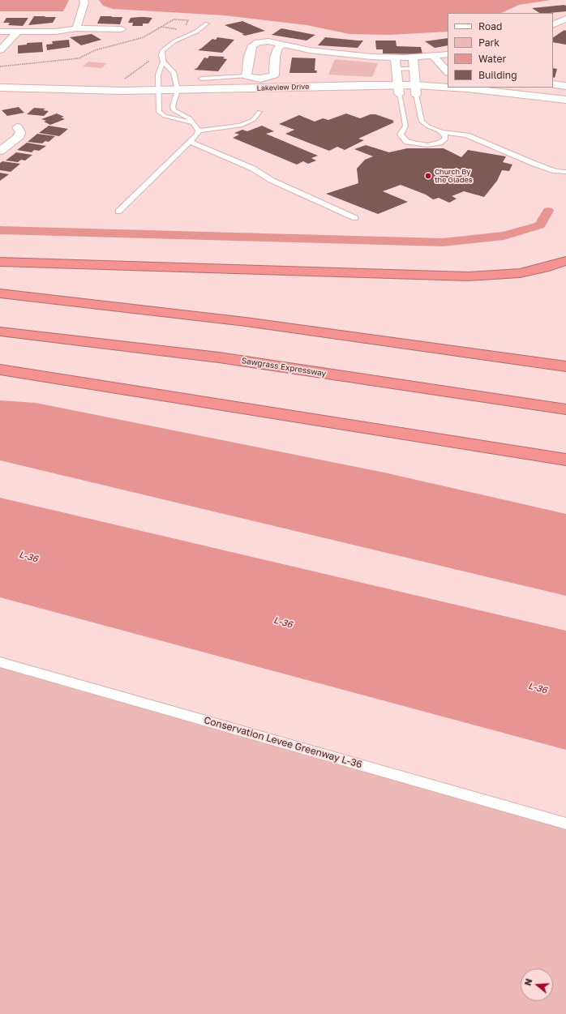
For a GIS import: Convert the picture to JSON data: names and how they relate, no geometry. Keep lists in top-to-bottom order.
{
  "streets": {
    "highway": ["Sawgrass Expressway"],
    "street": ["Lakeview Drive"],
    "lane": ["Conservation Levee Greenway L-36"]
  },
  "water": ["L-36"],
  "places": ["Church By the Glades"],
  "legend": [
    "Road",
    "Park",
    "Water",
    "Building"
  ],
  "north": "left"
}
